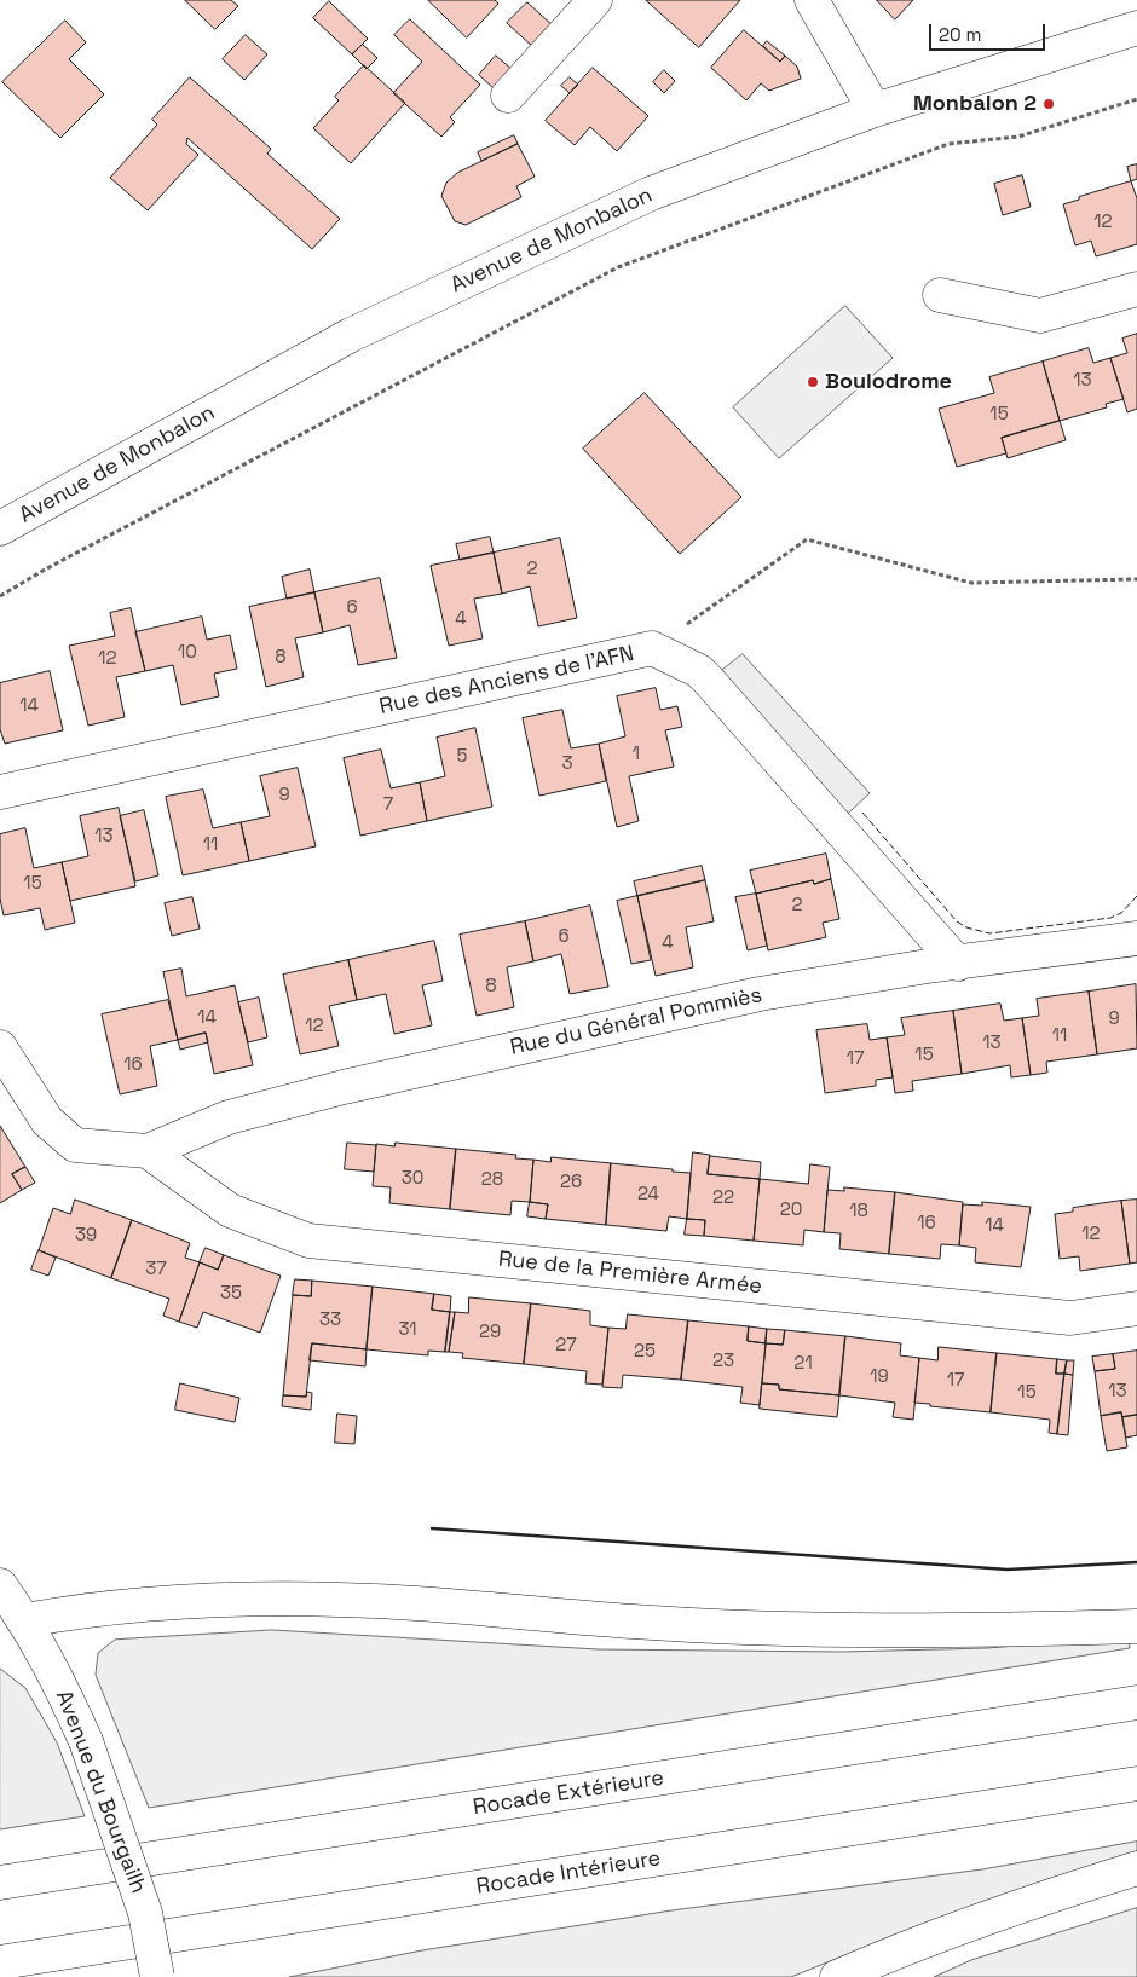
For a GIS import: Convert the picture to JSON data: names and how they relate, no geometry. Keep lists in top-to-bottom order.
{
  "streets": {
    "main road": [
      "Avenue de Monbalon",
      "Rue des Anciens de l'AFN",
      "Rue du Général Pommiès",
      "Rue de la Première Armée",
      "Avenue du Bourgailh",
      "Rocade Extérieure",
      "Rocade Intérieure"
    ]
  },
  "crossings": [
    ["Rue des Anciens de l'AFN", "Rue du Général Pommiès"],
    ["Rue du Général Pommiès", "Rue de la Première Armée"]
  ],
  "places": ["Monbalon 2", "Boulodrome"],
  "house_numbers": [
    "12",
    "13",
    "15",
    "2",
    "6",
    "4",
    "10",
    "8",
    "12",
    "14",
    "1",
    "5",
    "3",
    "9",
    "7",
    "13",
    "11",
    "15",
    "2",
    "6",
    "4",
    "8",
    "14",
    "9",
    "12",
    "11",
    "13",
    "15",
    "17",
    "16",
    "30",
    "28",
    "26",
    "24",
    "22",
    "20",
    "18",
    "16",
    "14",
    "12",
    "39",
    "37",
    "35",
    "33",
    "31",
    "29",
    "27",
    "25",
    "23",
    "21",
    "19",
    "17",
    "13",
    "15"
  ],
  "scale_bar": "20 m"
}
